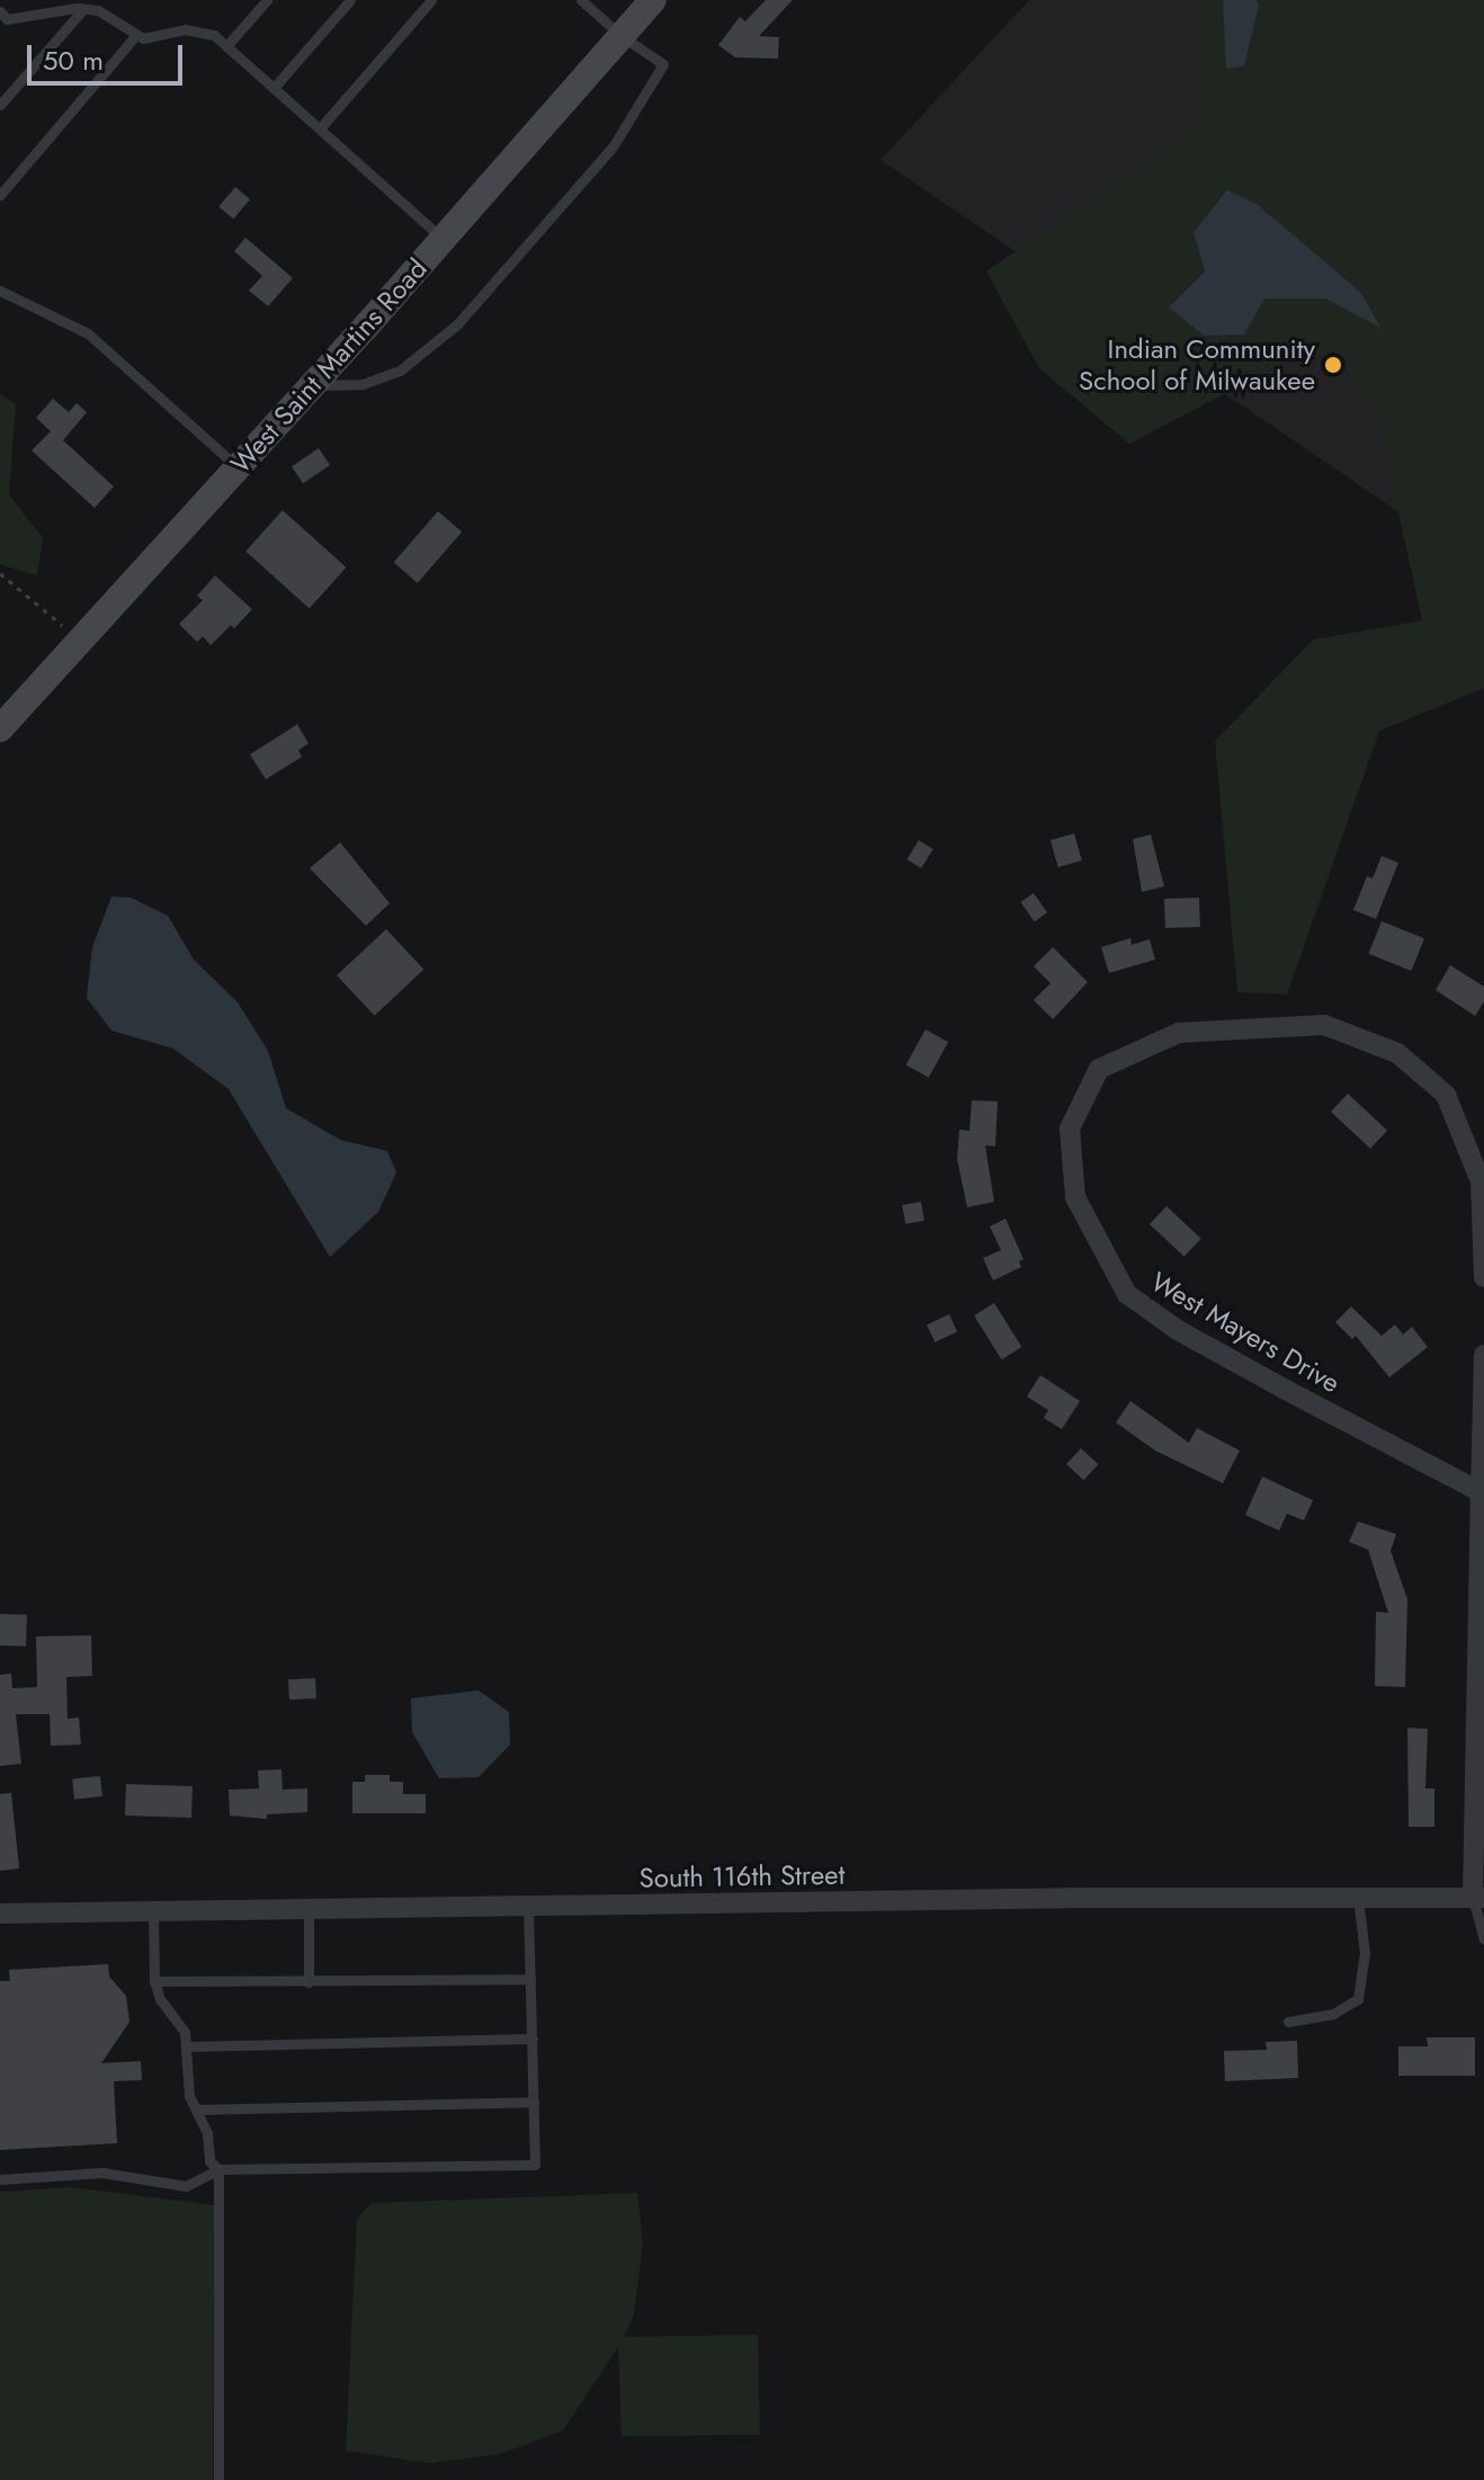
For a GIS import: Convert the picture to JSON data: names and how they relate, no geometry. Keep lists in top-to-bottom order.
{
  "streets": {
    "street": ["West Saint Martins Road", "West Mayers Drive", "South 116th Street"]
  },
  "places": ["Indian Community School of Milwaukee"],
  "scale_bar": "50 m"
}
